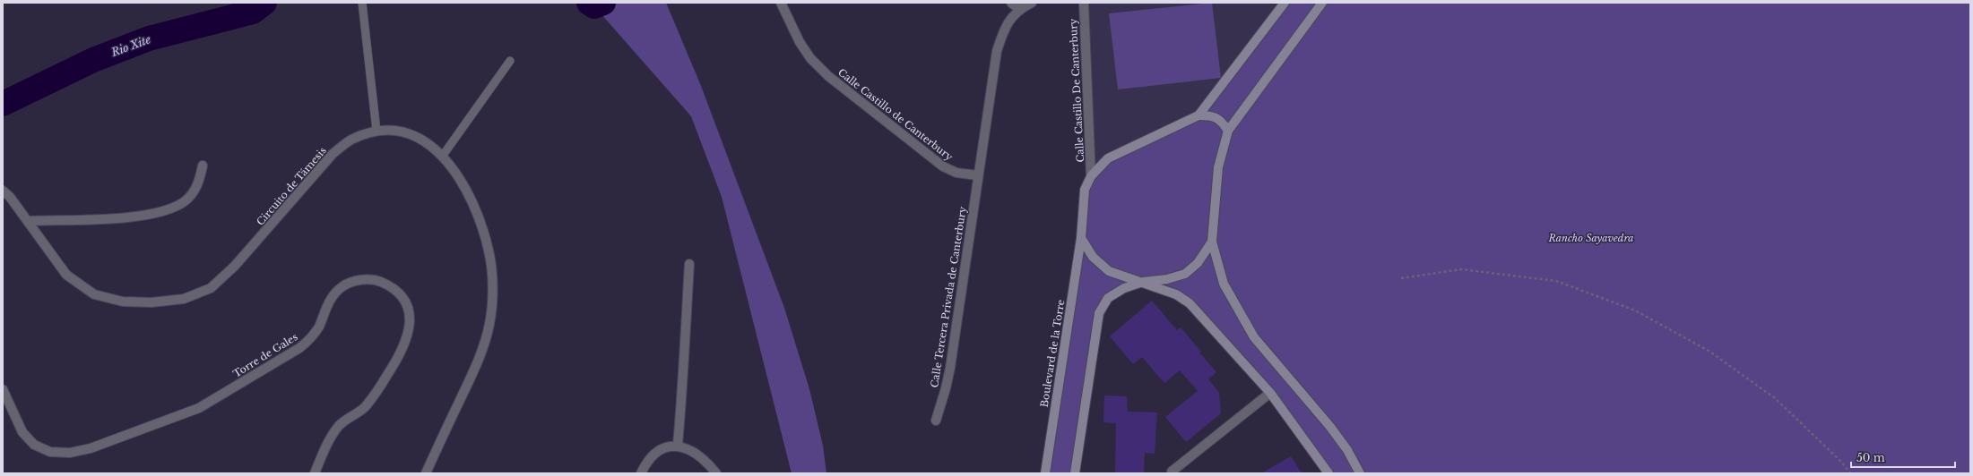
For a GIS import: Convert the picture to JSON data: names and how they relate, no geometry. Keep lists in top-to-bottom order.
{
  "streets": {
    "street": [
      "Calle Castillo De Canterbury",
      "Calle Castillo de Canterbury",
      "Circuito de Támesis",
      "Calle Tercera Privada de Canterbury",
      "Boulevard de la Torre",
      "Torre de Gales"
    ]
  },
  "crossings": [
    ["Calle Castillo De Canterbury", "Boulevard de la Torre"],
    ["Calle Castillo de Canterbury", "Calle Tercera Privada de Canterbury"]
  ],
  "water": ["Rio Xite"],
  "parks": ["Rancho Sayavedra"],
  "scale_bar": "50 m"
}
